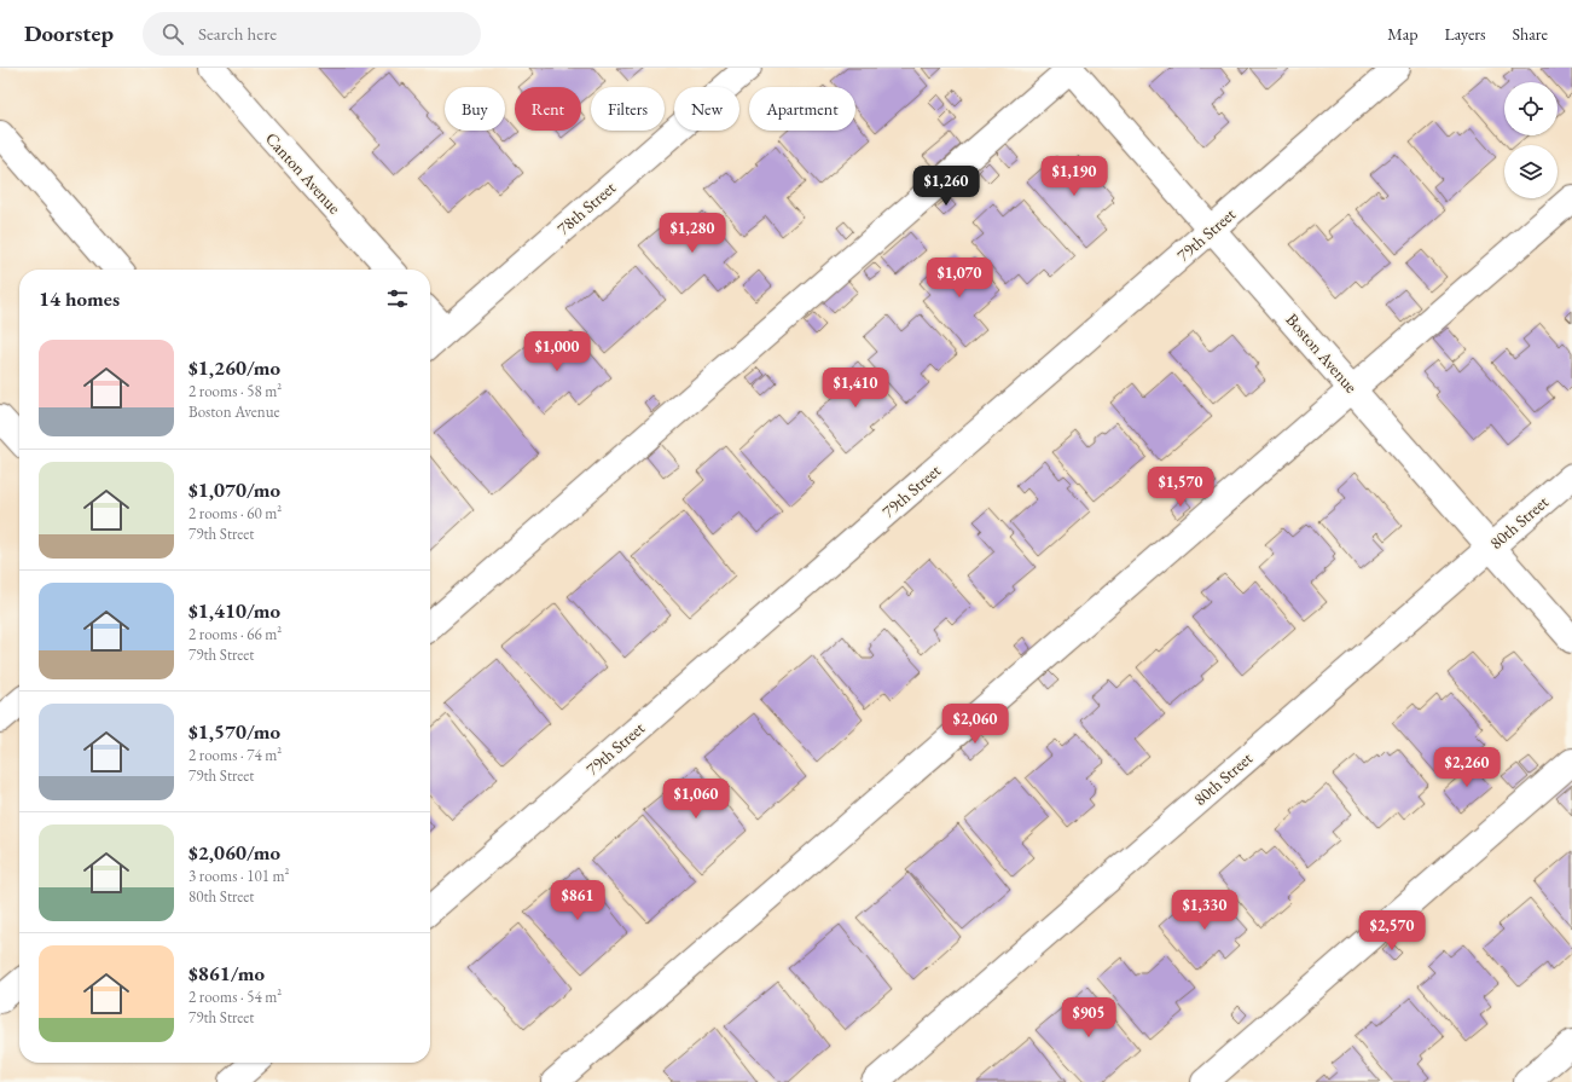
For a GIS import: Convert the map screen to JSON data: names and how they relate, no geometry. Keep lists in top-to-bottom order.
{
  "streets": {
    "street": [
      "Canton Avenue",
      "78th Street",
      "79th Street",
      "Boston Avenue",
      "80th Street"
    ]
  },
  "crossings": [
    ["79th Street", "Boston Avenue"],
    ["Boston Avenue", "80th Street"]
  ],
  "page": {
    "header": "Doorstep",
    "search": "Search here",
    "nav": ["Map", "Layers", "Share"],
    "chip": [
      "Buy",
      "Rent",
      "Filters",
      "New",
      "Apartment"
    ],
    "price": [
      "$1,190",
      "$1,260",
      "$1,280",
      "$1,070",
      "$1,000",
      "$1,410",
      "$1,570",
      "$2,060",
      "$2,260",
      "$1,060",
      "$861",
      "$1,330",
      "$2,570",
      "$905"
    ],
    "heading": "14 homes",
    "list": [
      {
        "name": "$1,260/mo",
        "note": "2 rooms · 58 m² · Boston Avenue"
      },
      {
        "name": "$1,070/mo",
        "note": "2 rooms · 60 m² · 79th Street"
      },
      {
        "name": "$1,410/mo",
        "note": "2 rooms · 66 m² · 79th Street"
      },
      {
        "name": "$1,570/mo",
        "note": "2 rooms · 74 m² · 79th Street"
      },
      {
        "name": "$2,060/mo",
        "note": "3 rooms · 101 m² · 80th Street"
      },
      {
        "name": "$861/mo",
        "note": "2 rooms · 54 m² · 79th Street"
      }
    ]
  }
}
